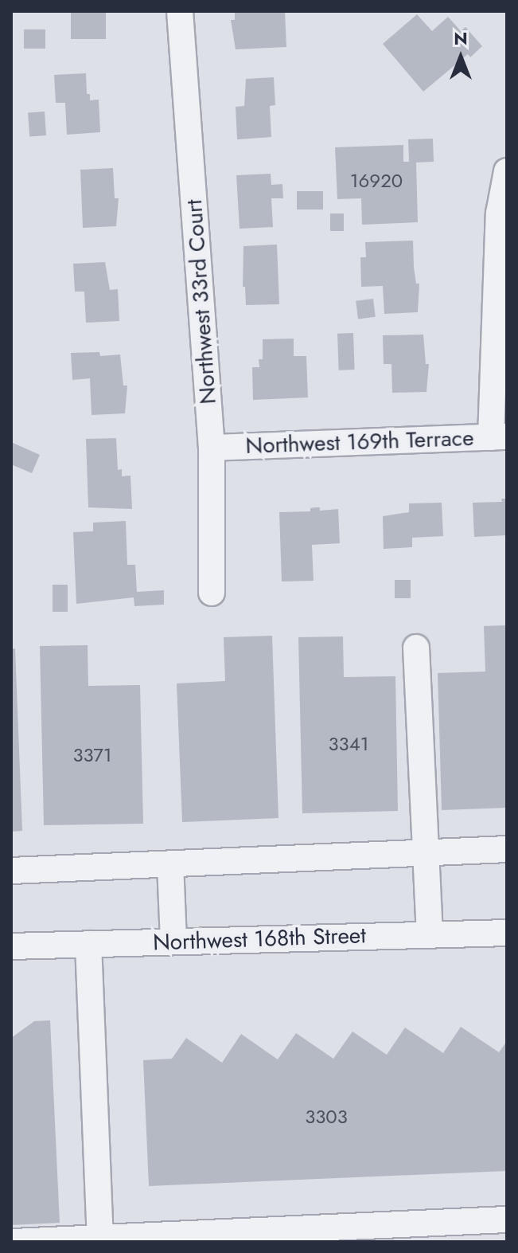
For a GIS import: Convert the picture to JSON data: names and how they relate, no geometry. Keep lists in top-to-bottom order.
{
  "streets": {
    "street": ["Northwest 33rd Court", "Northwest 169th Terrace", "Northwest 168th Street"]
  },
  "crossings": [
    ["Northwest 33rd Court", "Northwest 169th Terrace"]
  ],
  "house_numbers": [
    "16920",
    "3341",
    "3371",
    "3303"
  ],
  "north": "top"
}
